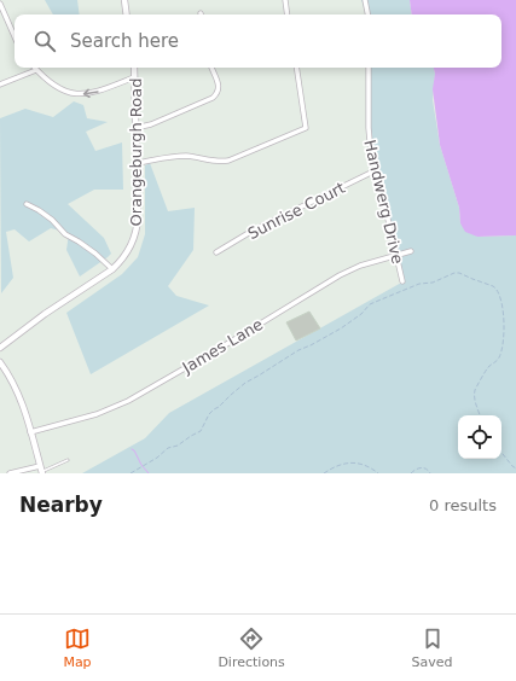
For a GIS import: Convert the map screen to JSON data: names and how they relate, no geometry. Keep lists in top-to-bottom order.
{
  "streets": {
    "main road": ["Orangeburgh Road"],
    "street": ["Handwerg Drive", "Sunrise Court", "James Lane"]
  },
  "crossings": [
    ["Handwerg Drive", "Sunrise Court"],
    ["Handwerg Drive", "James Lane"]
  ],
  "page": {
    "search": "Search here",
    "heading": ["Nearby", "0 results"],
    "nav": ["Map", "Directions", "Saved"]
  }
}
